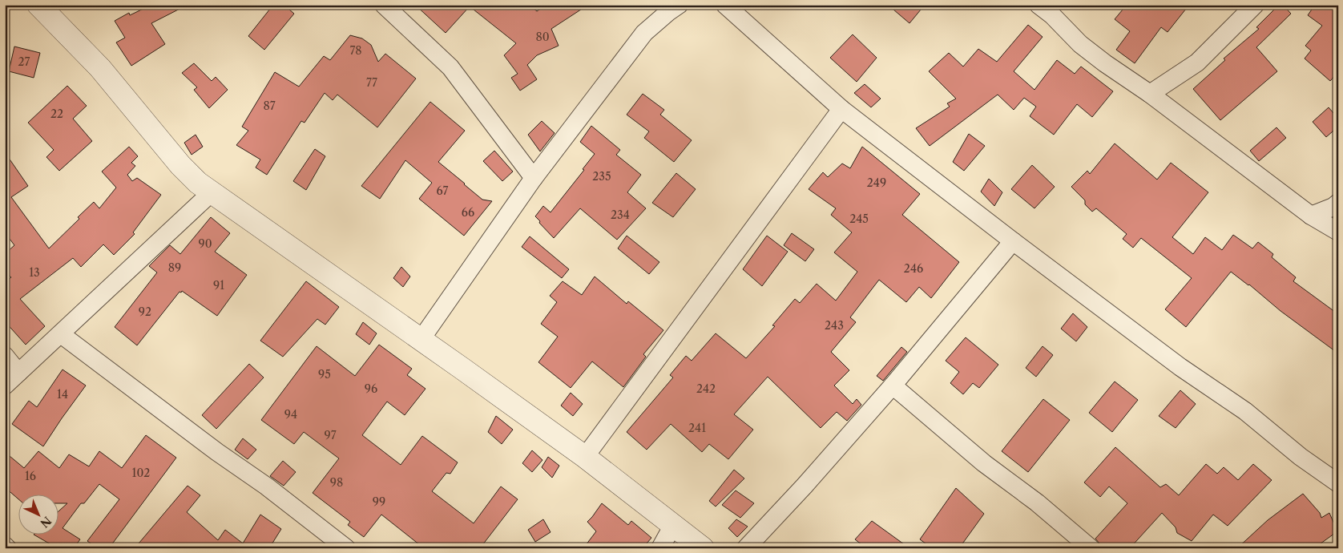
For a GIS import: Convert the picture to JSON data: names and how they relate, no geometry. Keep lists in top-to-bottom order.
{
  "house_numbers": [
    "80",
    "78",
    "27",
    "77",
    "87",
    "22",
    "235",
    "249",
    "67",
    "66",
    "234",
    "245",
    "90",
    "89",
    "246",
    "13",
    "91",
    "92",
    "243",
    "95",
    "96",
    "242",
    "14",
    "94",
    "241",
    "97",
    "102",
    "16",
    "98",
    "99"
  ],
  "north": "bottom right"
}
